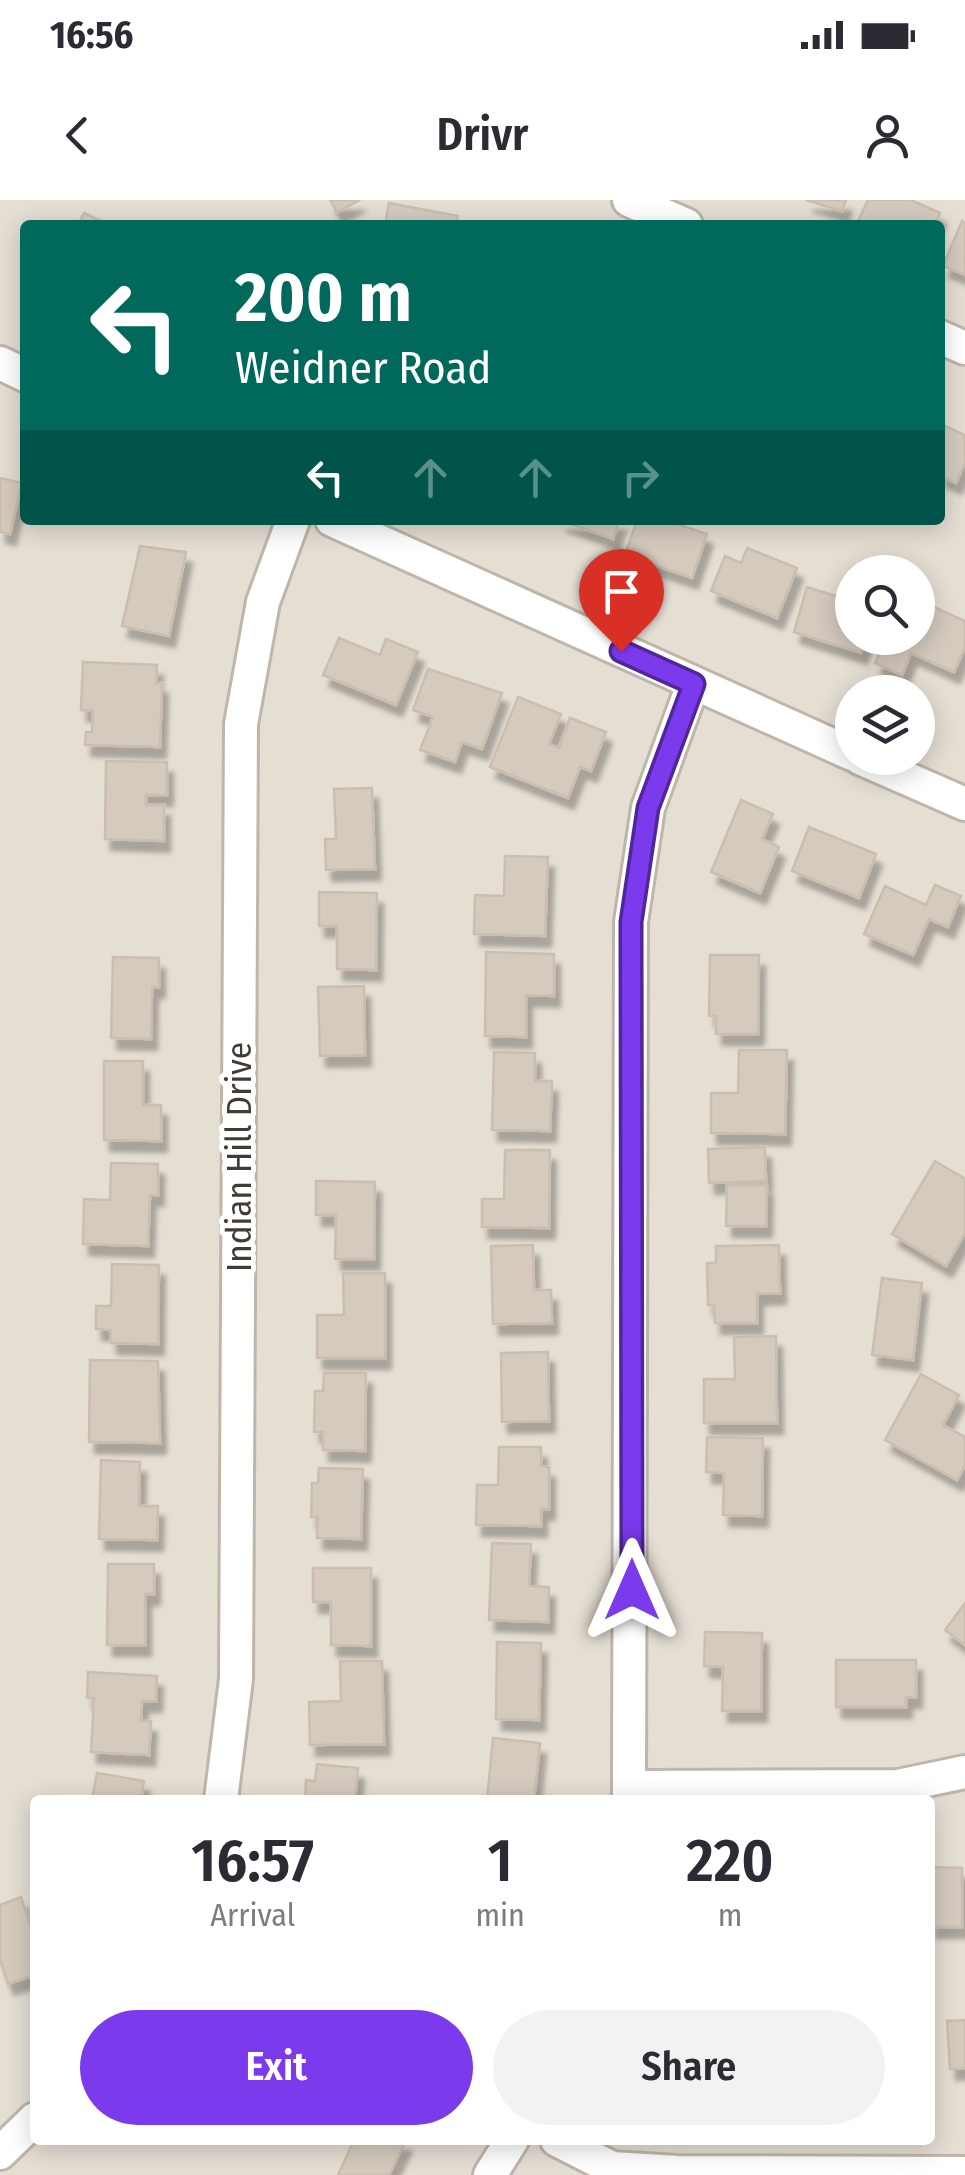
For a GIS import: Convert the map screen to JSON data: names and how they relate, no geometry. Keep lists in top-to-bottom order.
{
  "streets": {
    "street": ["Indian Hill Drive"]
  },
  "page": {
    "status": "16:56",
    "header": "Drivr",
    "turn": ["200 m", "Weidner Road"],
    "eta": [
      "16:57",
      "Arrival",
      "1",
      "min",
      "220",
      "m"
    ],
    "buttons": ["Exit", "Share"]
  }
}
